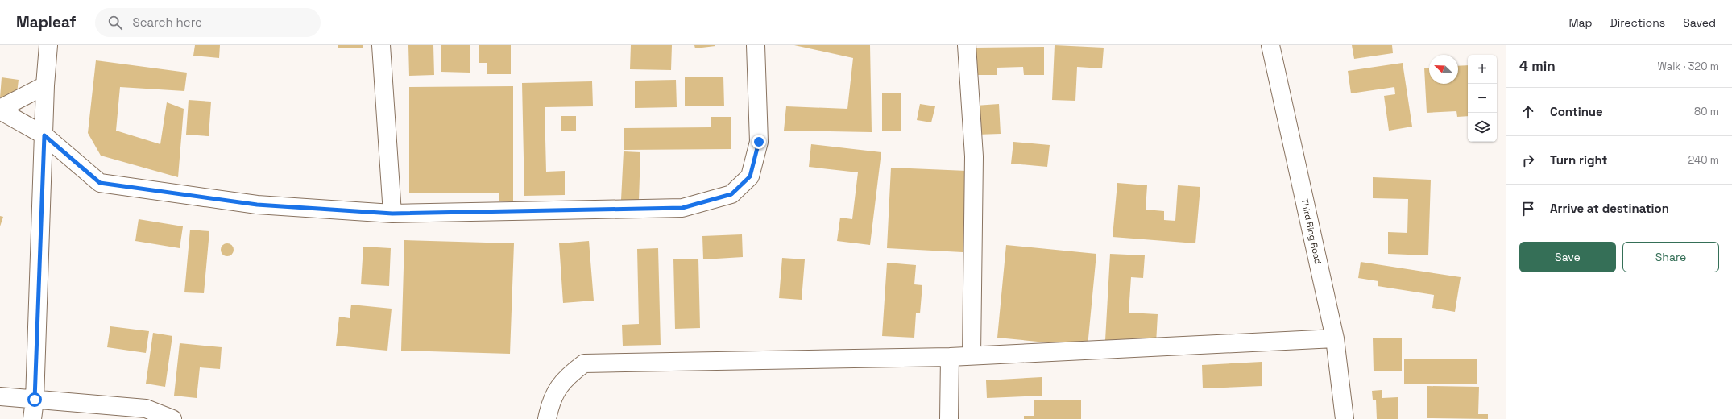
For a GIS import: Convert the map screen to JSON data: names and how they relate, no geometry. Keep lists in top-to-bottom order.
{
  "streets": {
    "street": ["Third Ring Road"]
  },
  "north": "top left",
  "page": {
    "header": "Mapleaf",
    "search": "Search here",
    "nav": ["Map", "Directions", "Saved"],
    "heading": ["4 min", "Walk · 320 m"],
    "map_buttons": ["+", "−"],
    "list": [
      ["Continue", "80 m"],
      ["Turn right", "240 m"],
      "Arrive at destination"
    ],
    "buttons": ["Save", "Share"]
  }
}
